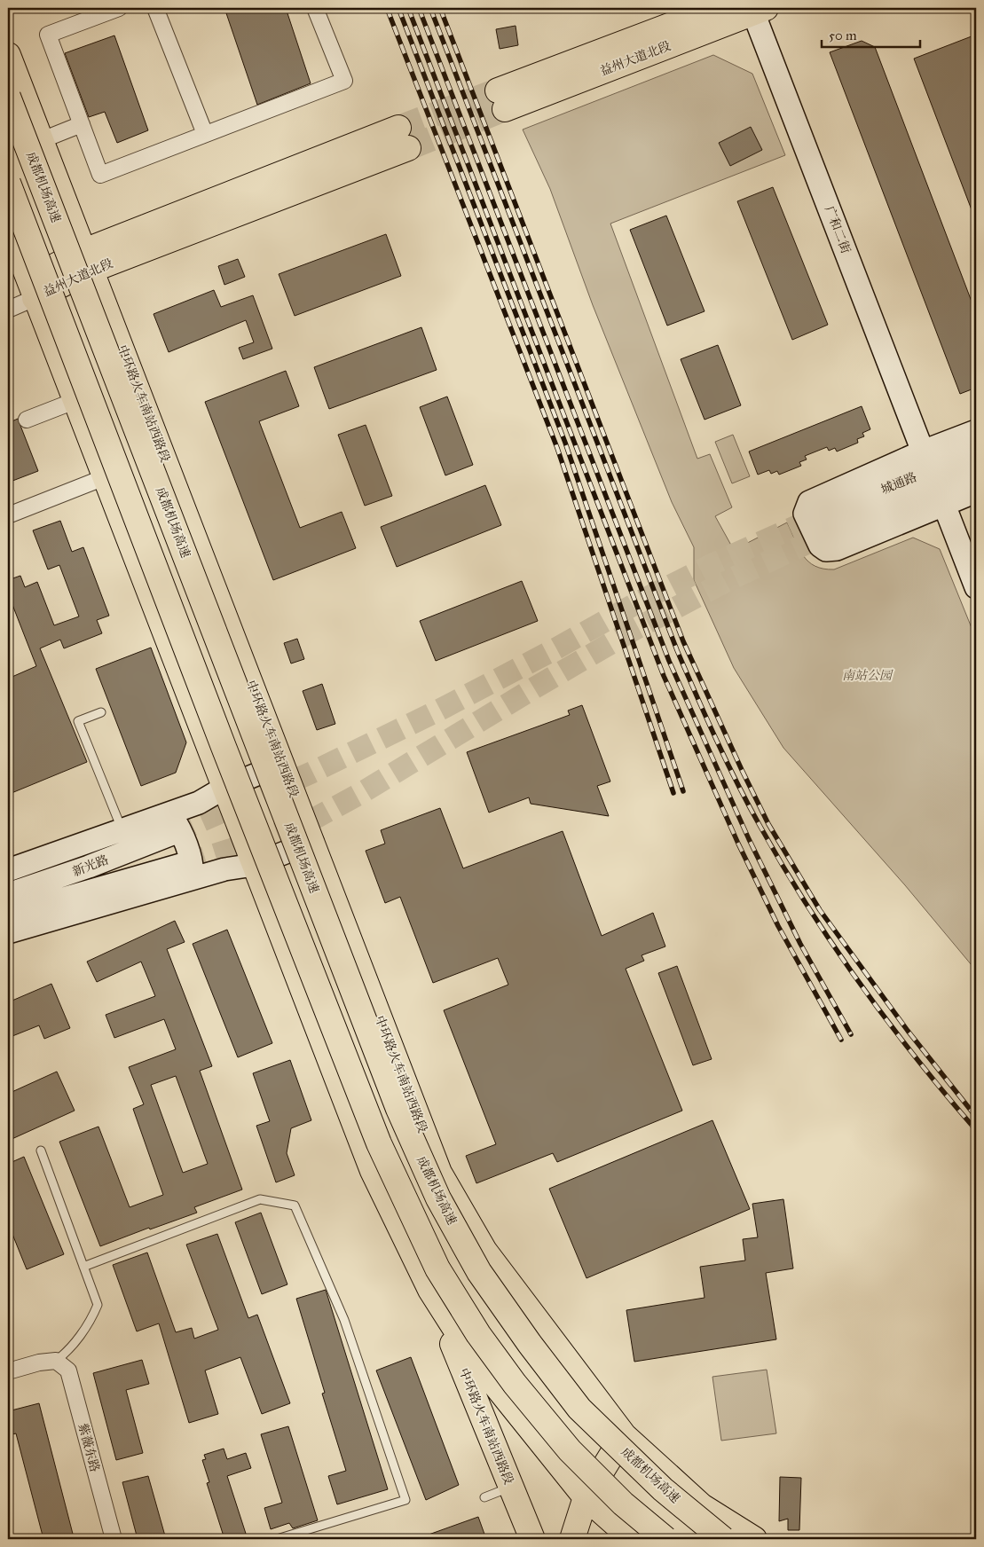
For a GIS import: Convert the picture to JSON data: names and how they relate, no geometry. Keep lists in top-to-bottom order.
{
  "streets": {
    "main road": [
      "益州大道北段",
      "成都机场高速",
      "广和二街",
      "中环路火车南站西路段",
      "城通路",
      "新光路"
    ],
    "street": ["紫薇东路"]
  },
  "crossings": [
    ["益州大道北段", "广和二街"],
    ["益州大道北段", "中环路火车南站西路段"]
  ],
  "parks": ["南站公园"],
  "scale_bar": "50 m"
}
